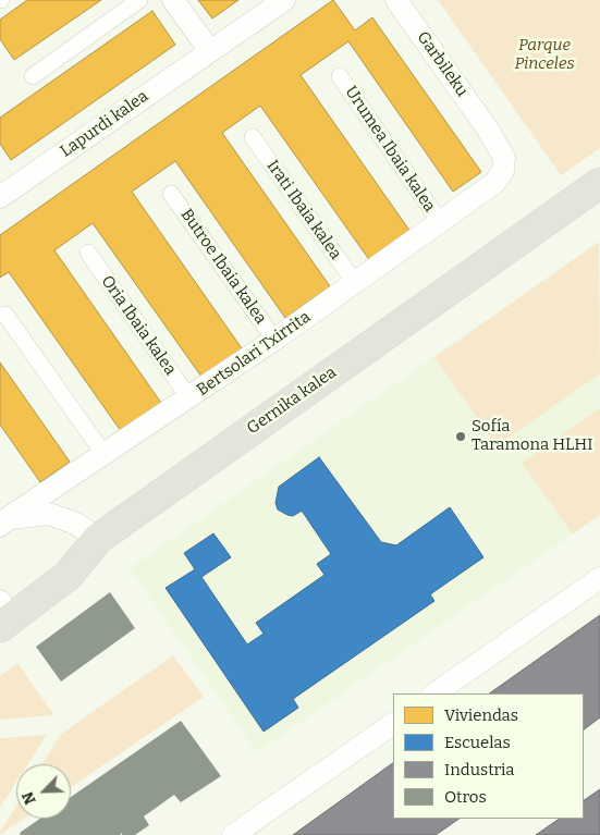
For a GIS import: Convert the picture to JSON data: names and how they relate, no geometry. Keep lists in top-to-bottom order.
{
  "streets": {
    "main road": ["Gernika kalea"],
    "street": [
      "Garbileku",
      "Lapurdi kalea",
      "Urumea Ibaia kalea",
      "Irati Ibaia kalea",
      "Butroe Ibaia kalea",
      "Oria Ibaia kalea",
      "Bertsolari Txirrita"
    ]
  },
  "crossings": [
    ["Garbileku", "Bertsolari Txirrita"],
    ["Urumea Ibaia kalea", "Bertsolari Txirrita"],
    ["Irati Ibaia kalea", "Bertsolari Txirrita"],
    ["Butroe Ibaia kalea", "Bertsolari Txirrita"],
    ["Oria Ibaia kalea", "Bertsolari Txirrita"]
  ],
  "parks": ["Parque Pinceles"],
  "places": ["Sofía Taramona HLHI"],
  "legend": [
    "Viviendas",
    "Escuelas",
    "Industria",
    "Otros"
  ],
  "north": "bottom left"
}
